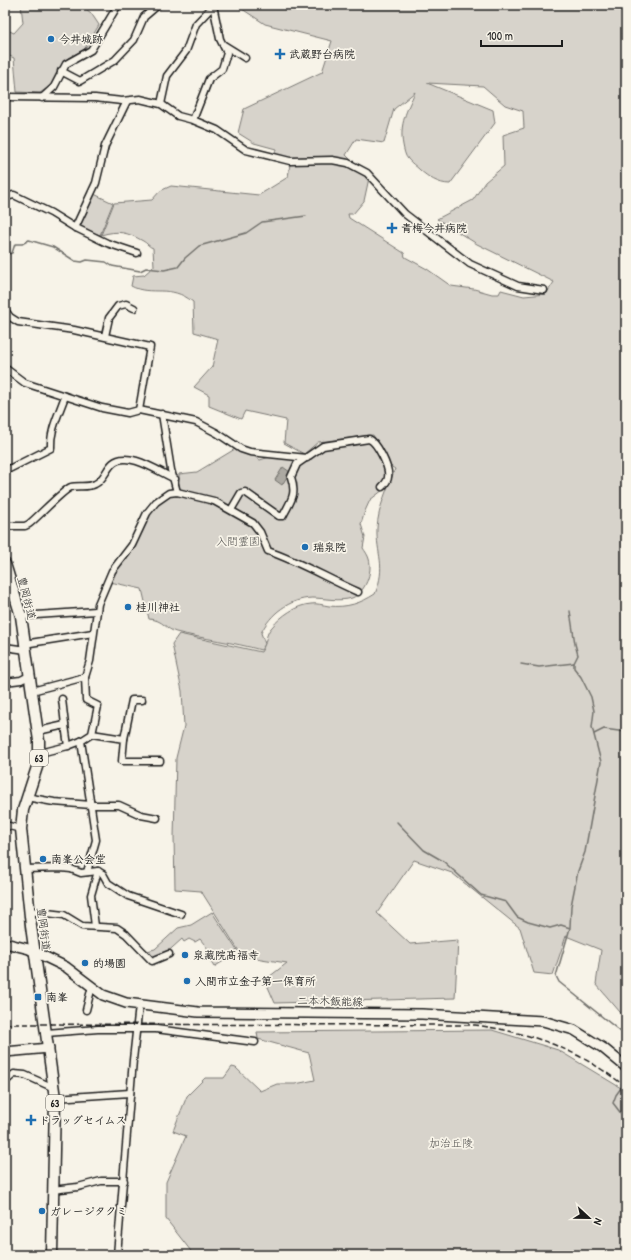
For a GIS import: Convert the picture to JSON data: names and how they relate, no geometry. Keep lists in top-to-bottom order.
{
  "streets": {
    "main road": ["豊岡街道", "63", "二本木飯能線"]
  },
  "crossings": [
    ["豊岡街道", "二本木飯能線"]
  ],
  "parks": ["入間霊園", "加治丘陵"],
  "places": {
    "other": [
      "今井城跡",
      "瑞泉院",
      "桂川神社",
      "南峯公会堂",
      "泉藏院髙福寺",
      "的場園",
      "入間市立金子第一保育所",
      "ガレージタクミ"
    ],
    "health": ["武蔵野台病院", "青梅今井病院", "ドラッグセイムス"],
    "transit": ["南峯"]
  },
  "scale_bar": "100 m",
  "north": "right"
}
